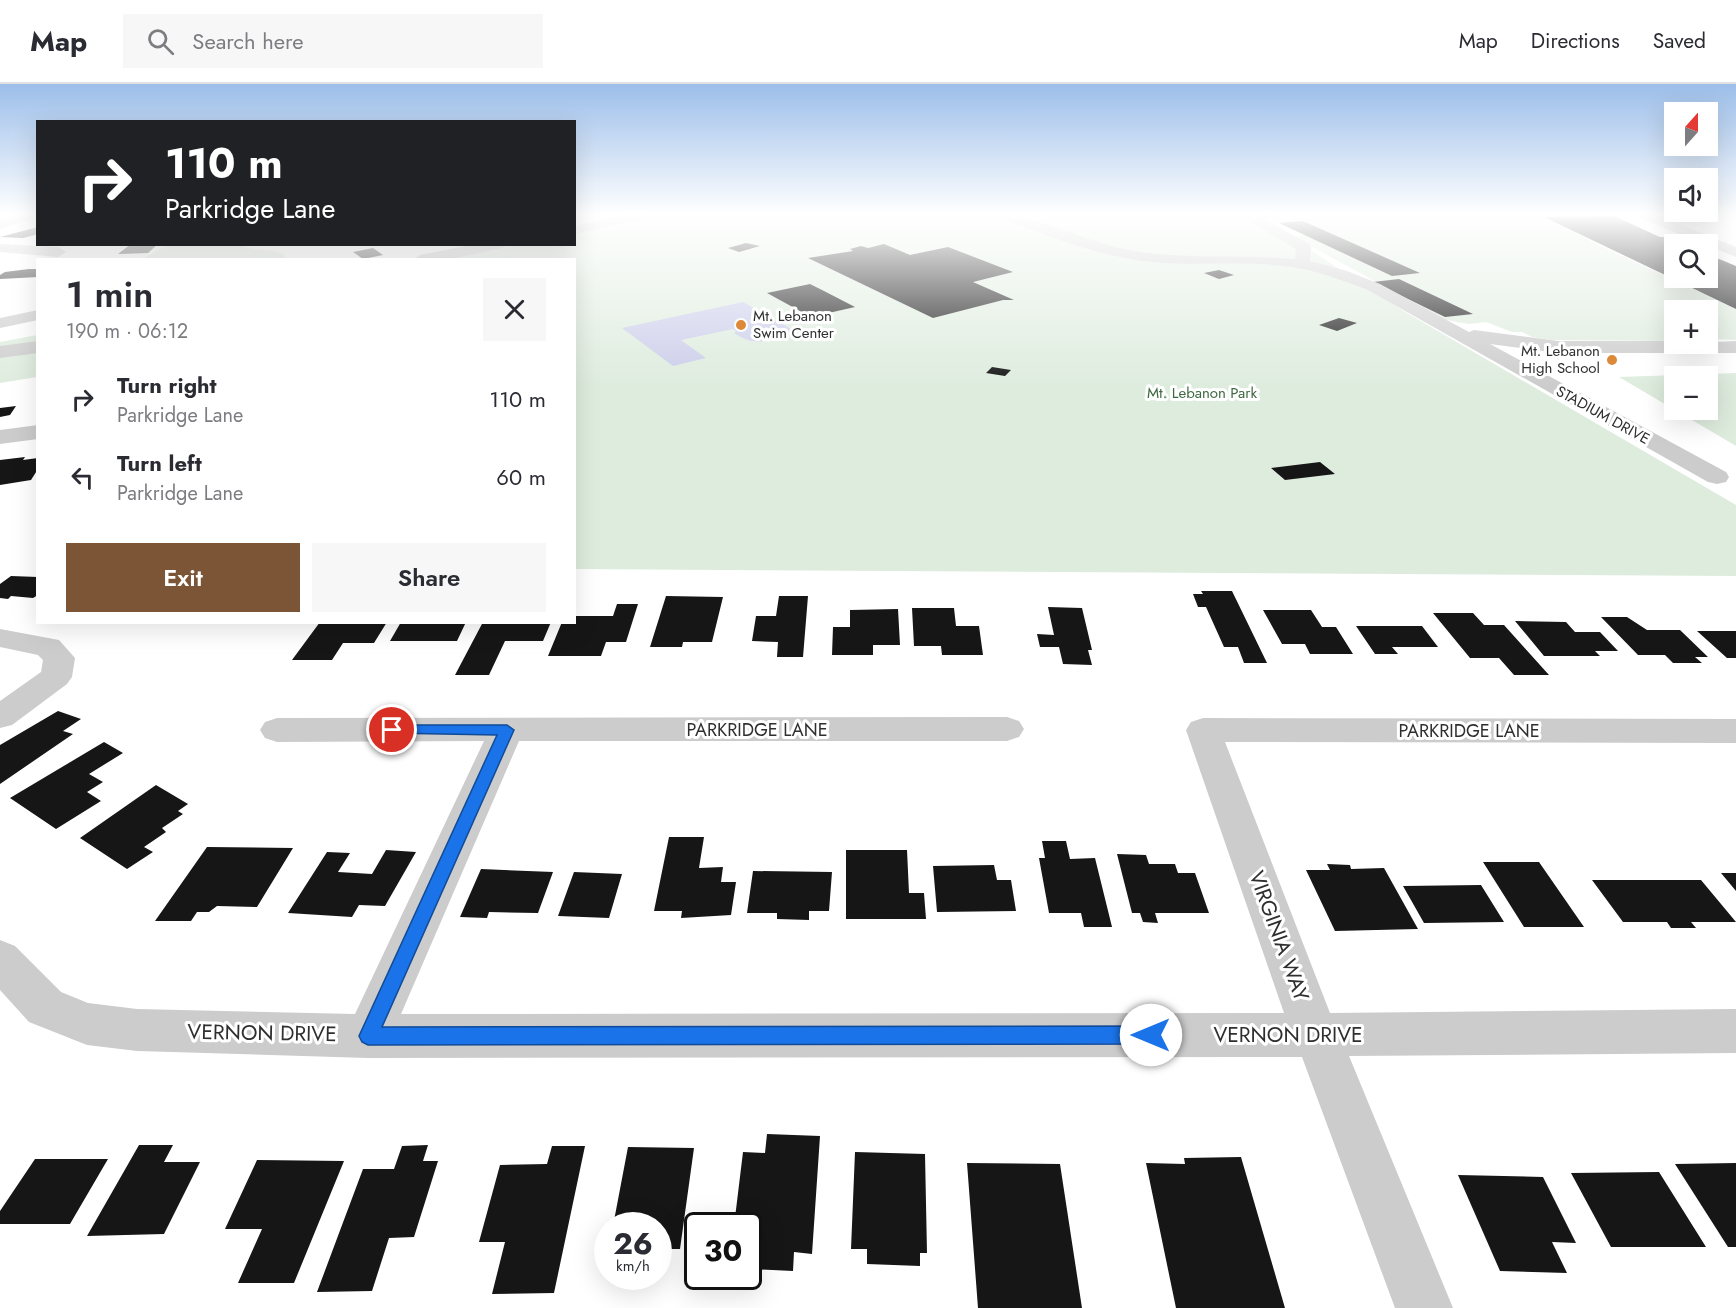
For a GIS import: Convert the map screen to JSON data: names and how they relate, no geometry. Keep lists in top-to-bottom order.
{
  "streets": {
    "street": [
      "STADIUM DRIVE",
      "PARKRIDGE LANE",
      "VIRGINIA WAY",
      "VERNON DRIVE"
    ]
  },
  "crossings": [
    ["PARKRIDGE LANE", "VIRGINIA WAY"],
    ["VIRGINIA WAY", "VERNON DRIVE"]
  ],
  "parks": ["Mt. Lebanon Park"],
  "places": ["Mt. Lebanon Swim Center", "Mt. Lebanon High School"],
  "north": "top",
  "page": {
    "header": "Map",
    "search": "Search here",
    "nav": ["Map", "Directions", "Saved"],
    "map_buttons": ["+", "−"],
    "turn": ["110 m", "Parkridge Lane"],
    "heading": ["1 min", "190 m · 06:12"],
    "list": [
      {
        "name": "Turn right",
        "note": "Parkridge Lane",
        "value": "110 m"
      },
      {
        "name": "Turn left",
        "note": "Parkridge Lane",
        "value": "60 m"
      }
    ],
    "buttons": ["Exit", "Share"],
    "speed": "26 km/h",
    "limit": "30"
  }
}
